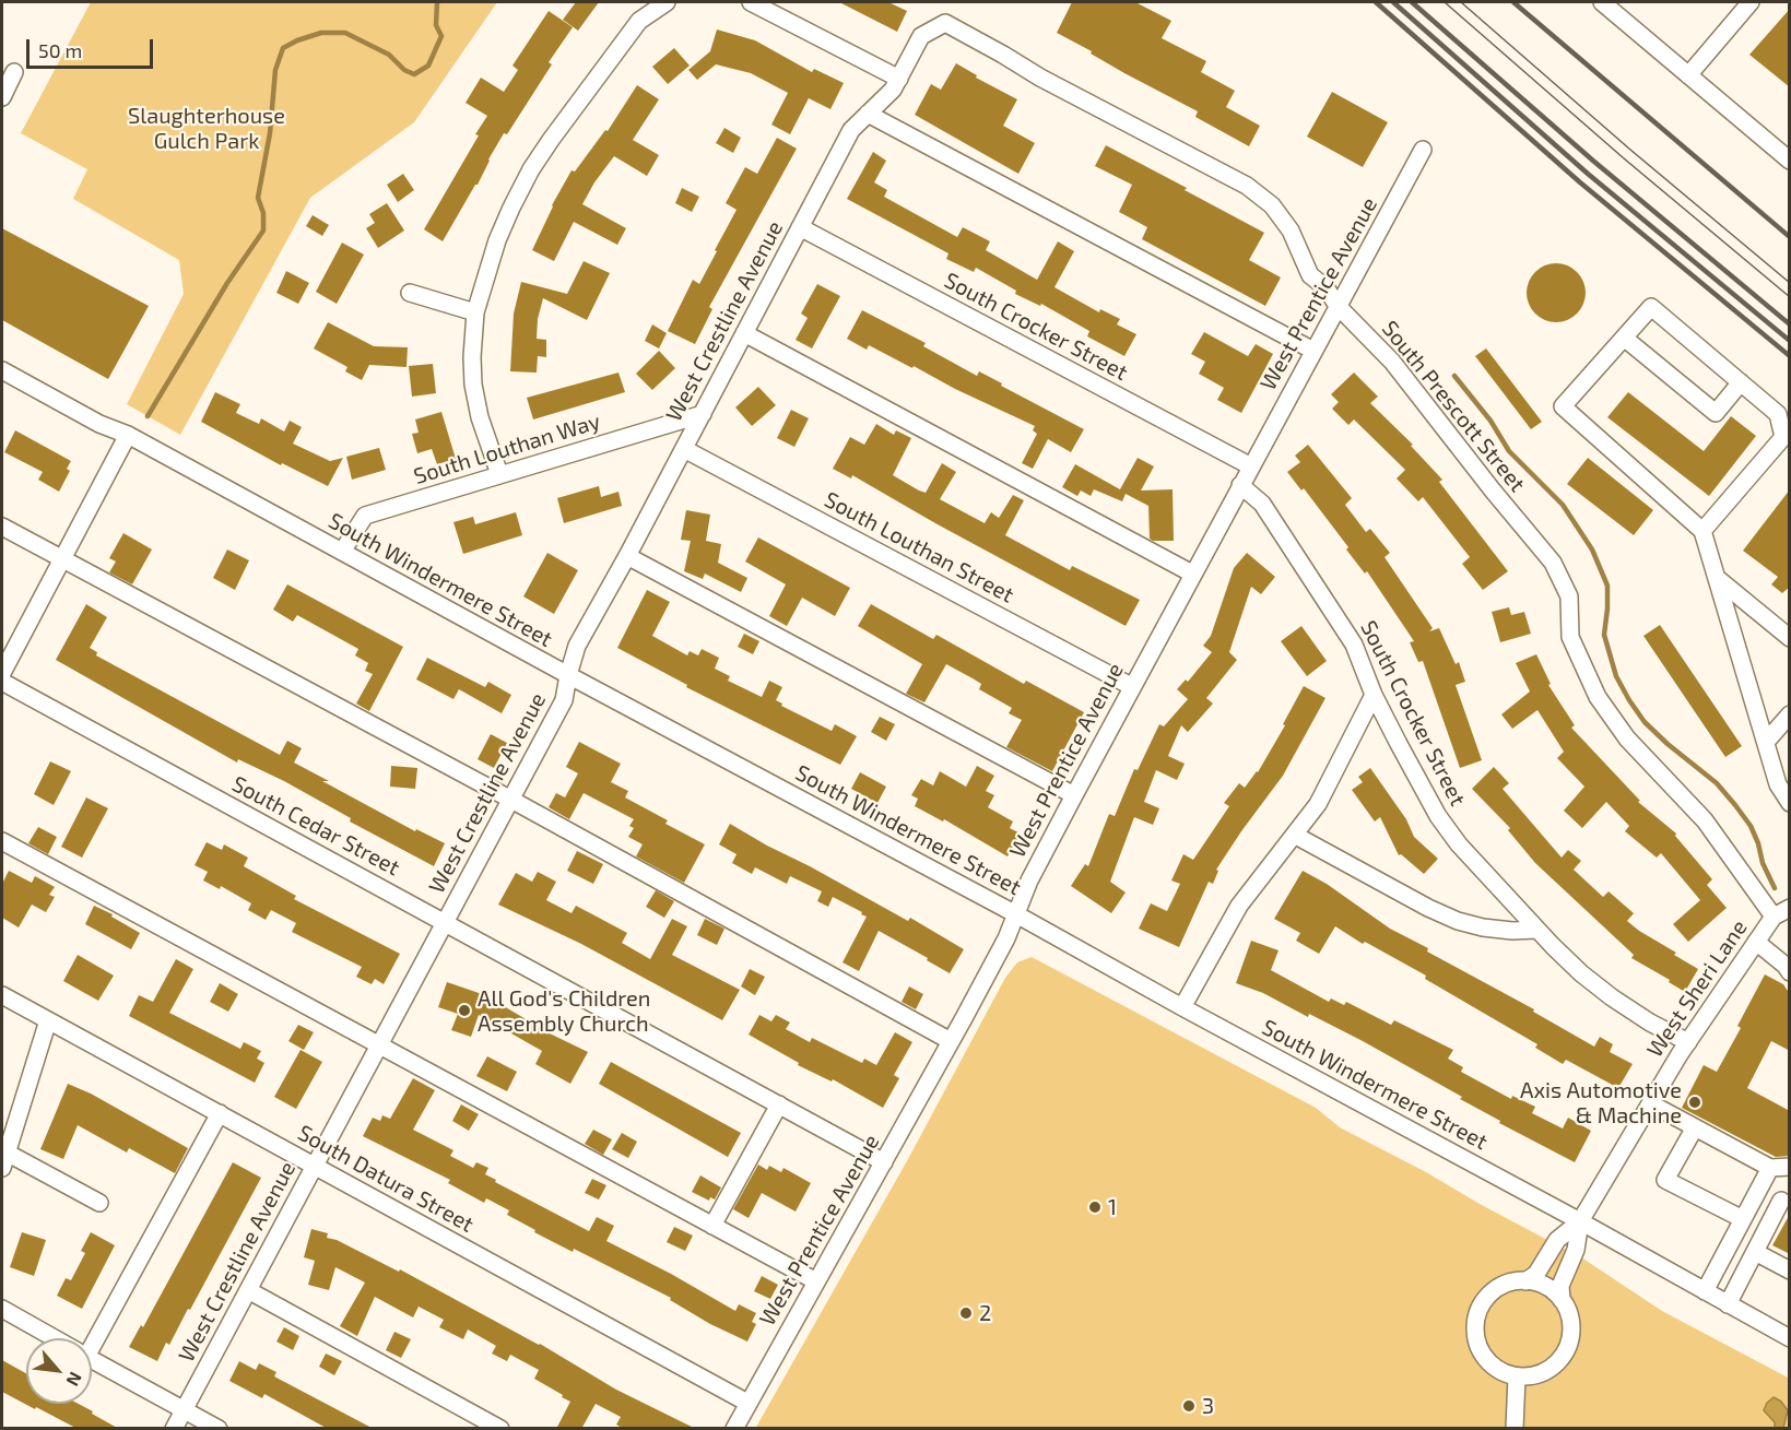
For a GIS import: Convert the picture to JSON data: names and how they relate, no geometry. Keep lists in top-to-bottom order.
{
  "streets": {
    "street": [
      "West Prentice Avenue",
      "West Crestline Avenue",
      "South Crocker Street",
      "South Prescott Street",
      "South Louthan Way",
      "South Louthan Street",
      "South Windermere Street",
      "South Cedar Street",
      "West Sheri Lane",
      "South Datura Street"
    ]
  },
  "crossings": [
    ["West Prentice Avenue", "South Crocker Street"],
    ["West Prentice Avenue", "South Prescott Street"],
    ["West Prentice Avenue", "South Louthan Street"],
    ["West Prentice Avenue", "South Windermere Street"],
    ["West Prentice Avenue", "South Cedar Street"],
    ["West Prentice Avenue", "South Datura Street"],
    ["West Crestline Avenue", "South Crocker Street"],
    ["West Crestline Avenue", "South Prescott Street"],
    ["West Crestline Avenue", "South Louthan Way"],
    ["West Crestline Avenue", "South Louthan Street"],
    ["West Crestline Avenue", "South Windermere Street"],
    ["West Crestline Avenue", "South Cedar Street"],
    ["West Crestline Avenue", "South Datura Street"],
    ["South Crocker Street", "West Sheri Lane"],
    ["South Prescott Street", "West Sheri Lane"],
    ["South Louthan Way", "South Windermere Street"],
    ["South Windermere Street", "West Sheri Lane"]
  ],
  "parks": ["Slaughterhouse Gulch Park"],
  "places": [
    "All God's Children Assembly Church",
    "Axis Automotive & Machine",
    "1",
    "2",
    "3"
  ],
  "scale_bar": "50 m",
  "north": "bottom right"
}
